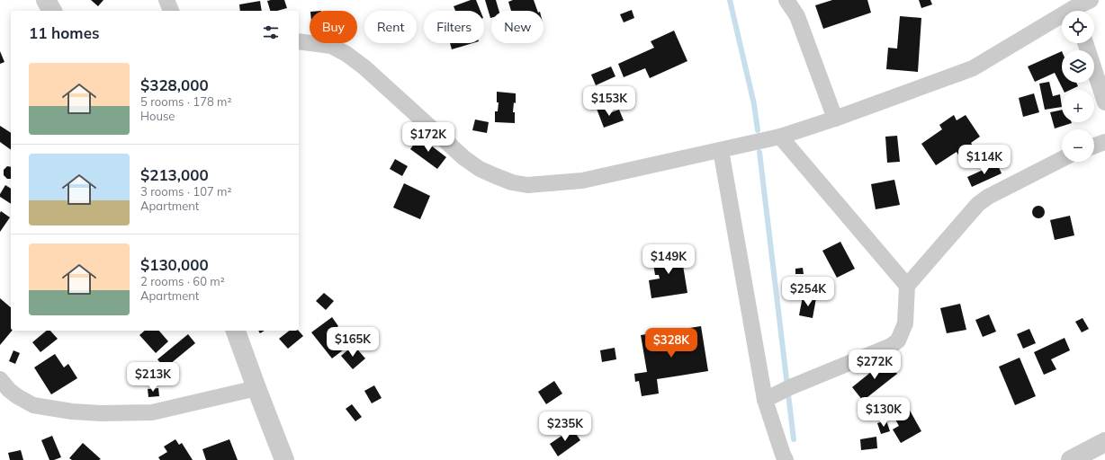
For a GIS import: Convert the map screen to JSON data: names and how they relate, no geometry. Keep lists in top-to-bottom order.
{
  "page": {
    "map_buttons": ["+", "−"],
    "chip": [
      "Buy",
      "Rent",
      "Filters",
      "New"
    ],
    "heading": "11 homes",
    "list": [
      {
        "name": "$328,000",
        "note": "5 rooms · 178 m² · House"
      },
      {
        "name": "$213,000",
        "note": "3 rooms · 107 m² · Apartment"
      },
      {
        "name": "$130,000",
        "note": "2 rooms · 60 m² · Apartment"
      }
    ],
    "price": [
      "$153K",
      "$172K",
      "$114K",
      "$149K",
      "$254K",
      "$165K",
      "$328K",
      "$272K",
      "$213K",
      "$130K",
      "$235K"
    ]
  }
}
